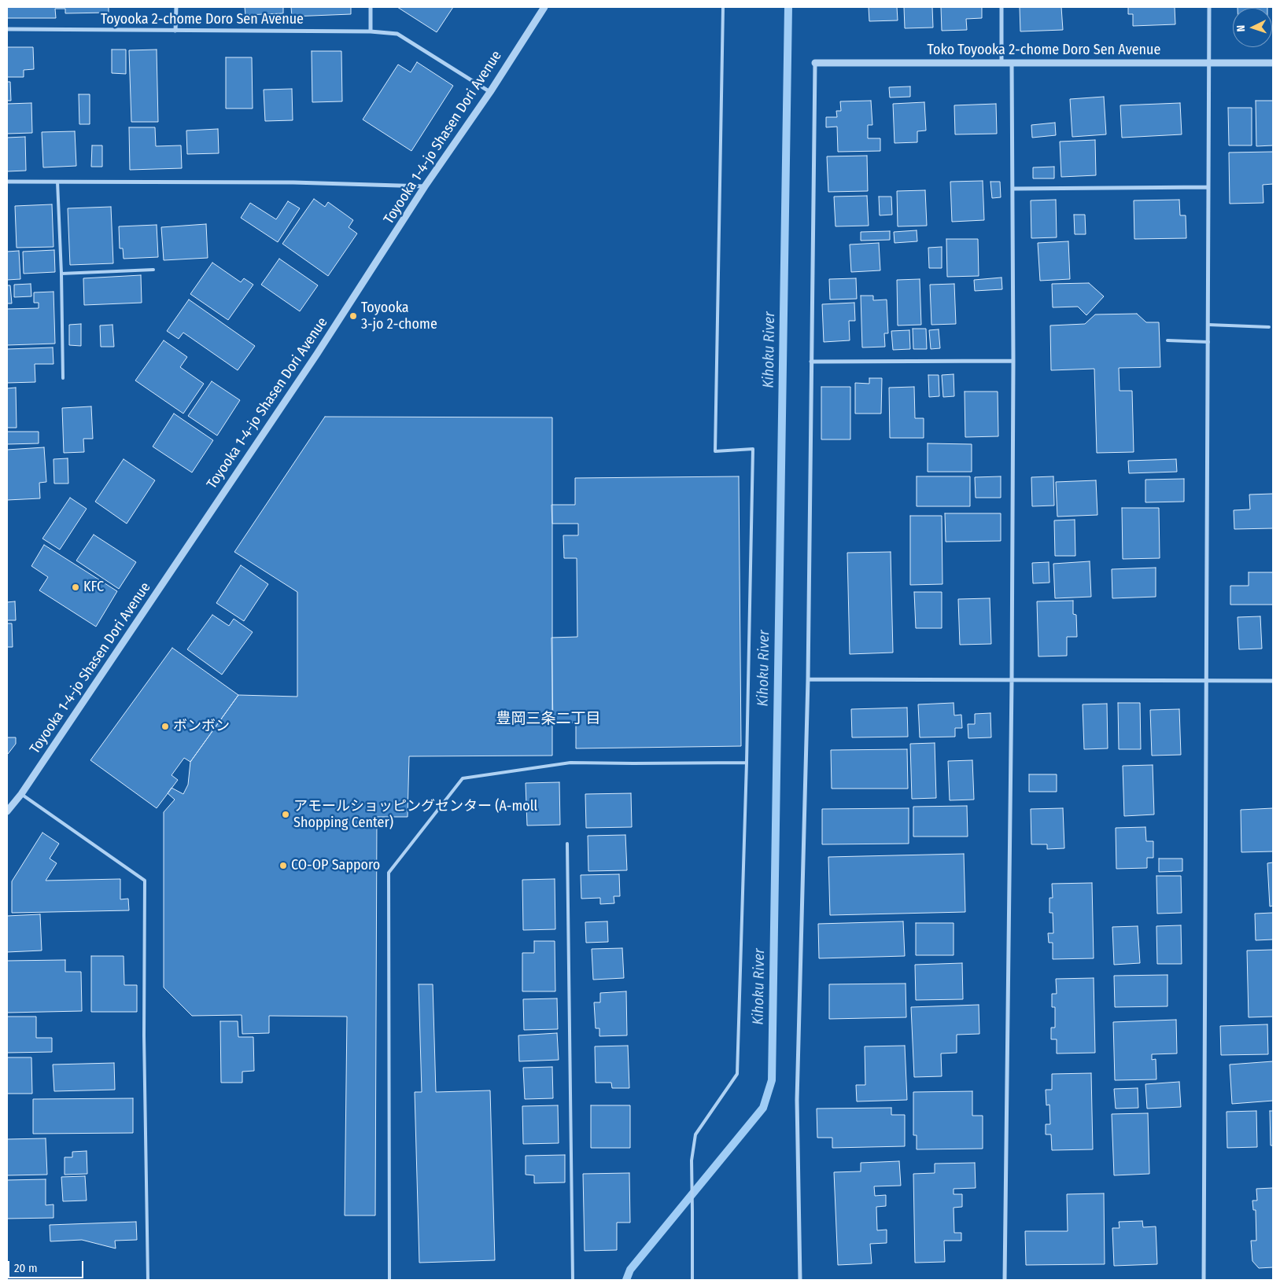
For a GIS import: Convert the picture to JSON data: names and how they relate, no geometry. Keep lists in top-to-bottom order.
{
  "streets": {
    "street": ["Toyooka 2-chome Doro Sen Avenue", "Toko Toyooka 2-chome Doro Sen Avenue", "Toyooka 1-4-jo Shasen Dori Avenue"]
  },
  "crossings": [
    ["Toyooka 2-chome Doro Sen Avenue", "Toyooka 1-4-jo Shasen Dori Avenue"]
  ],
  "districts": ["豊岡三条二丁目"],
  "water": ["Kihoku River"],
  "places": [
    "Toyooka 3-jo 2-chome",
    "KFC",
    "ボンボン",
    "アモールショッピングセンター (A-moll Shopping Center)",
    "CO-OP Sapporo"
  ],
  "scale_bar": "20 m",
  "north": "left"
}
